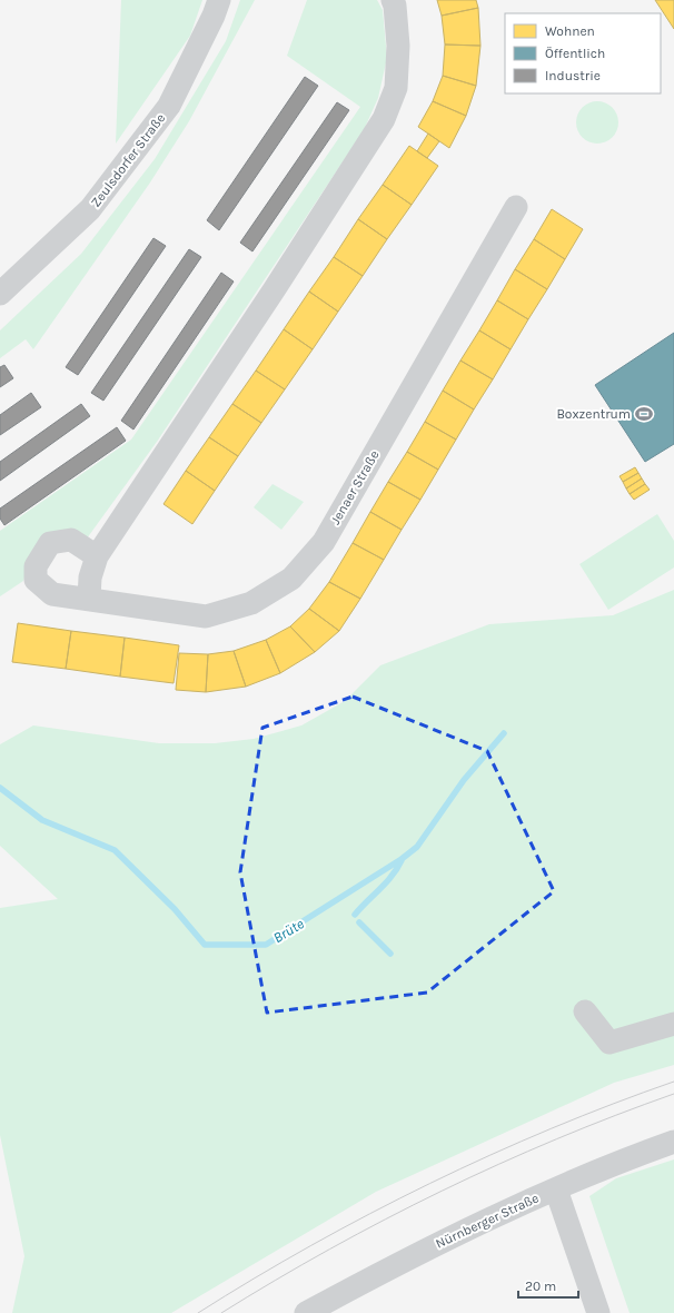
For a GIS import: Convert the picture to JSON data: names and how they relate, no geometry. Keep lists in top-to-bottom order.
{
  "streets": {
    "street": ["Zeulsdorfer Straße", "Jenaer Straße", "Nürnberger Straße"]
  },
  "water": ["Brüte"],
  "places": {
    "sports": ["Boxzentrum"]
  },
  "legend": ["Wohnen", "Öffentlich", "Industrie"],
  "scale_bar": "20 m"
}
